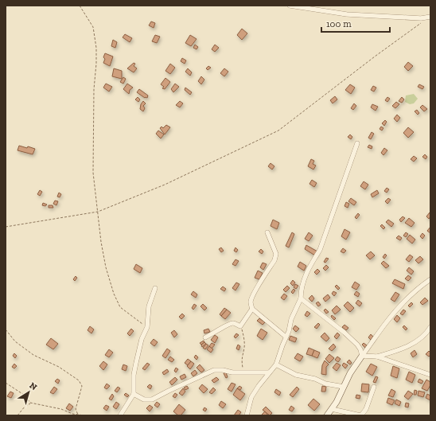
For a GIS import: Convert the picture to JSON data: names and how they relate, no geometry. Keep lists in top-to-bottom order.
{
  "scale_bar": "100 m",
  "north": "top right"
}
